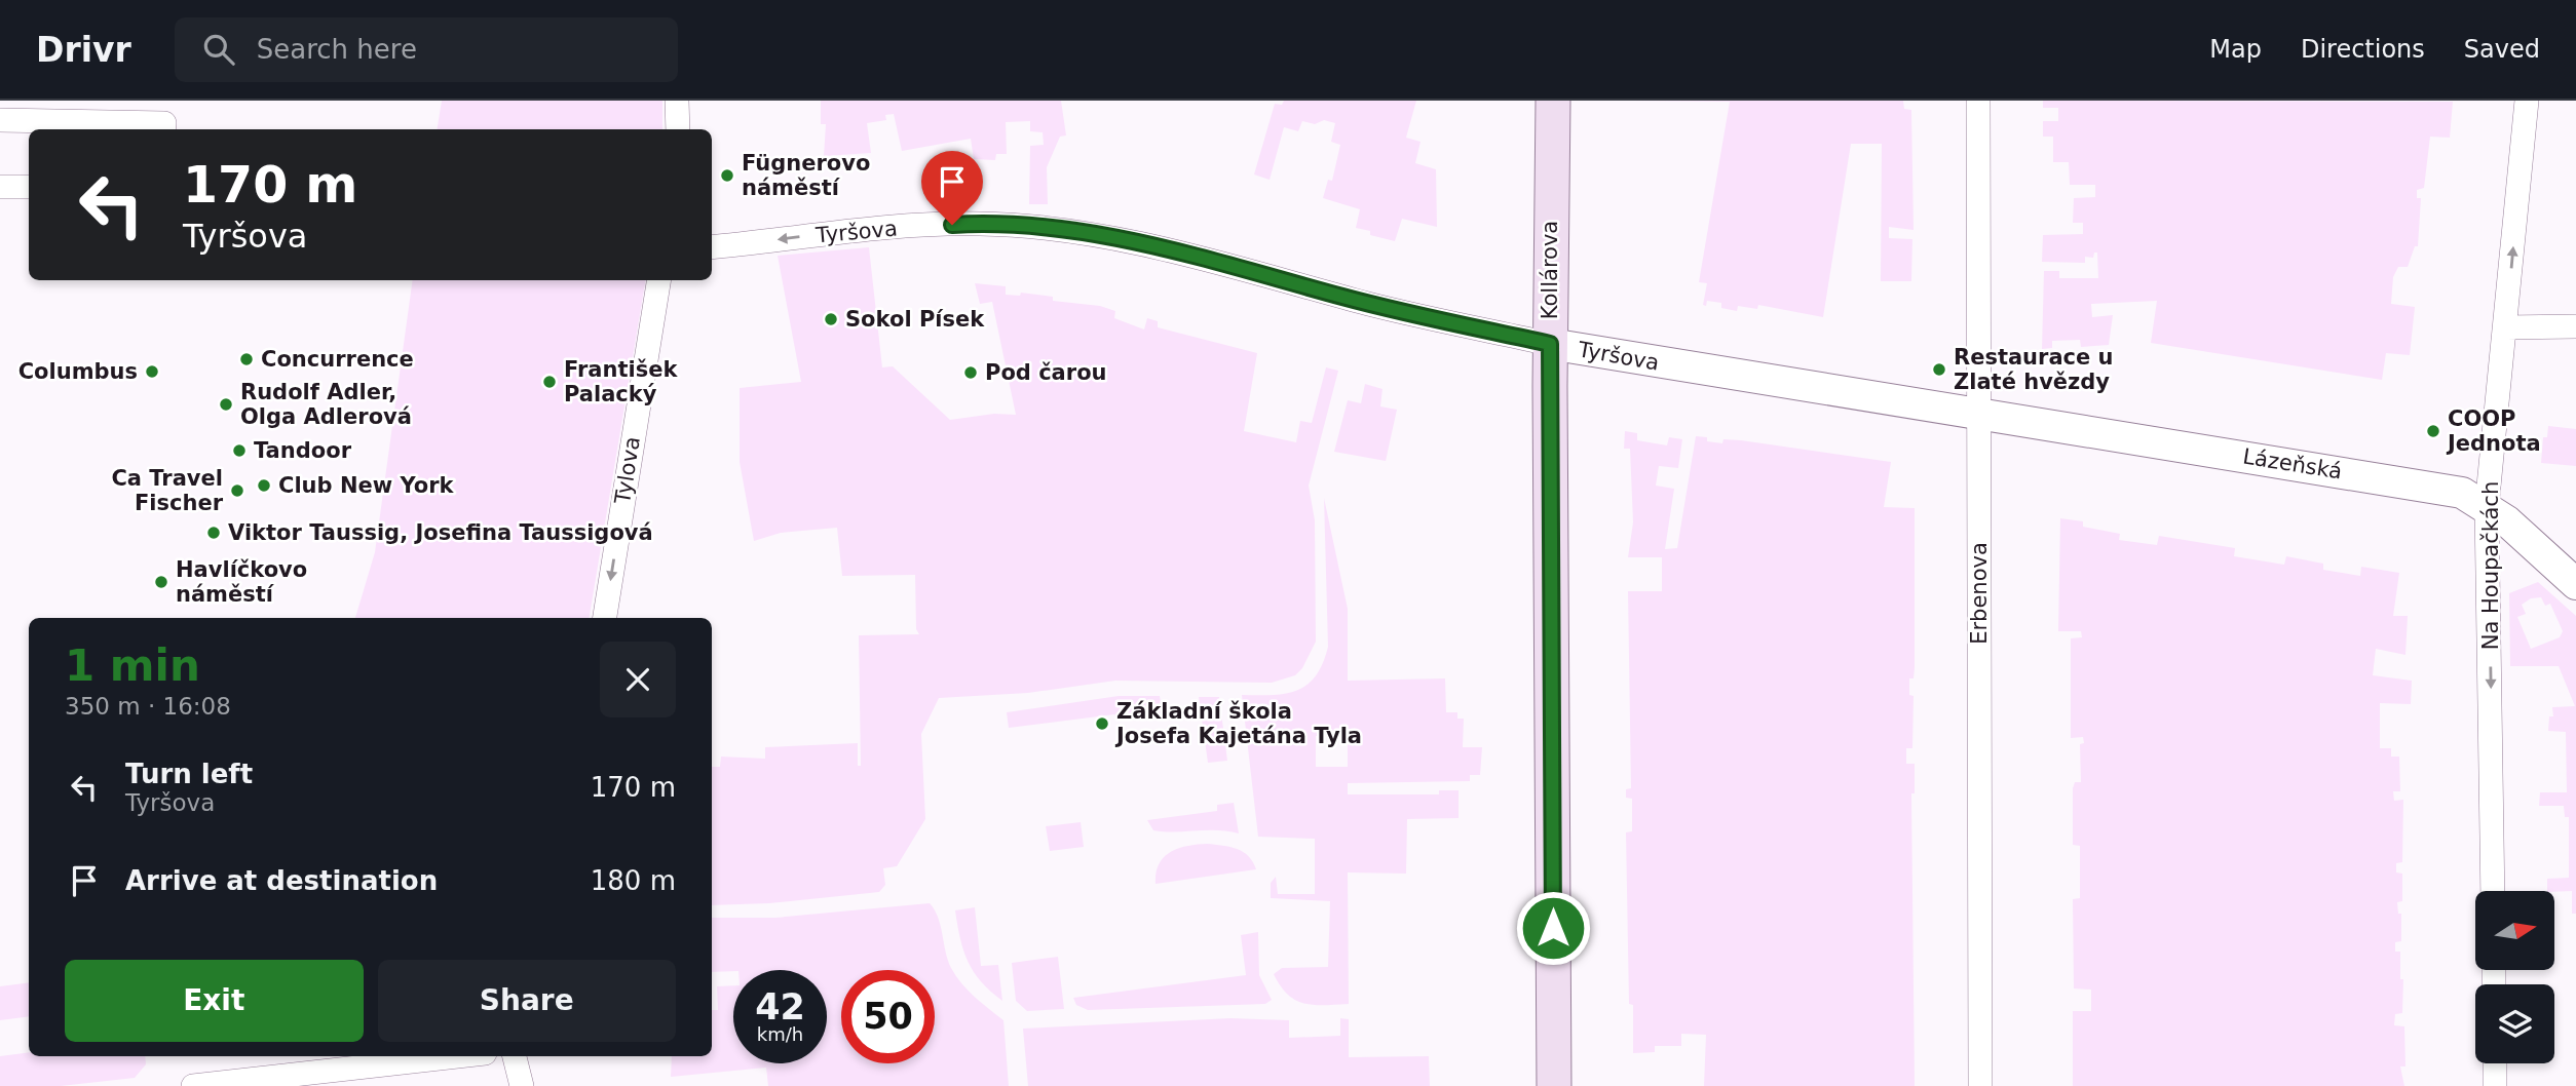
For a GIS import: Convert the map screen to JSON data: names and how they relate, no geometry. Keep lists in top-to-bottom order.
{
  "streets": {
    "main road": ["Kollárova"],
    "street": [
      "Tyršova",
      "Lázeňská",
      "Tylova",
      "Na Houpačkách",
      "Erbenova"
    ]
  },
  "crossings": [
    ["Tyršova", "Kollárova"],
    ["Tyršova", "Lázeňská"],
    ["Tyršova", "Erbenova"],
    ["Lázeňská", "Na Houpačkách"],
    ["Lázeňská", "Erbenova"]
  ],
  "one_way": ["Tyršova", "Tylova"],
  "places": [
    "Fügnerovo náměstí",
    "Sokol Písek",
    "Concurrence",
    "Restaurace u Zlaté hvězdy",
    "Columbus",
    "Pod čarou",
    "František Palacký",
    "Rudolf Adler, Olga Adlerová",
    "COOP Jednota",
    "Tandoor",
    "Club New York",
    "Ca Travel Fischer",
    "Viktor Taussig, Josefina Taussigová",
    "Havlíčkovo náměstí",
    "Základní škola Josefa Kajetána Tyla"
  ],
  "north": "right",
  "page": {
    "header": "Drivr",
    "search": "Search here",
    "nav": ["Map", "Directions", "Saved"],
    "turn": ["170 m", "Tyršova"],
    "heading": ["1 min", "350 m · 16:08"],
    "list": [
      {
        "name": "Turn left",
        "note": "Tyršova",
        "value": "170 m"
      },
      {
        "name": "Arrive at destination",
        "value": "180 m"
      }
    ],
    "buttons": ["Exit", "Share"],
    "speed": "42 km/h",
    "limit": "50"
  }
}
